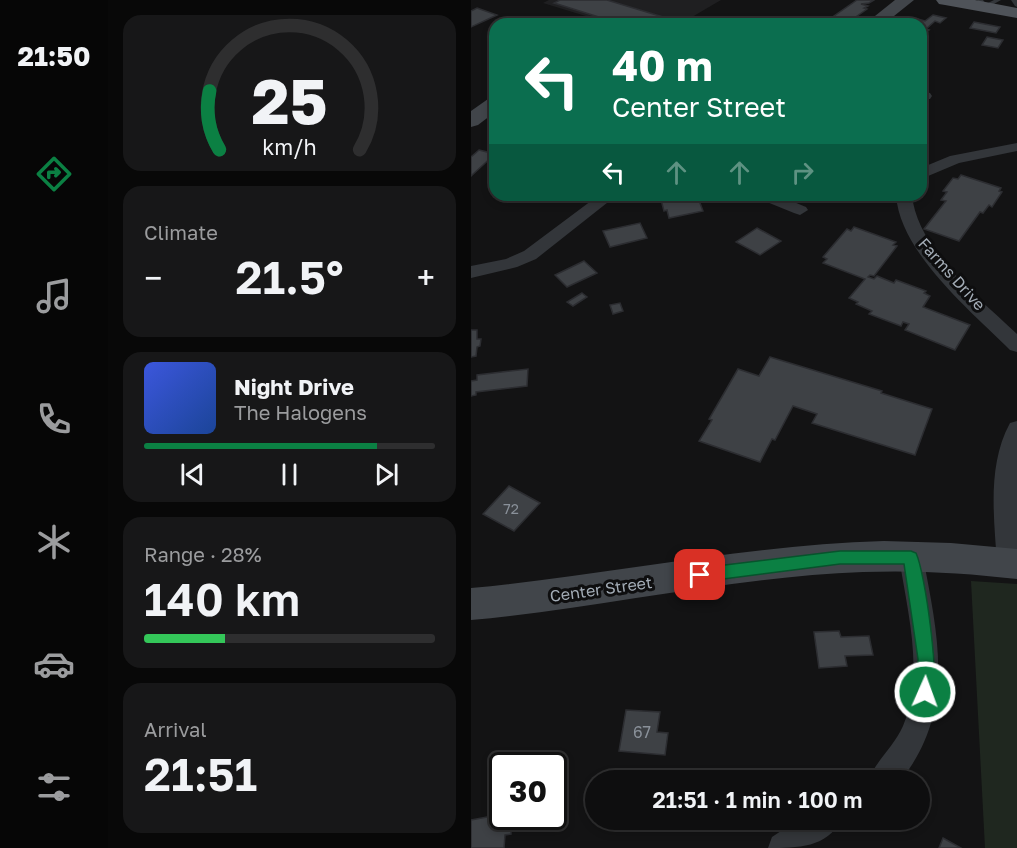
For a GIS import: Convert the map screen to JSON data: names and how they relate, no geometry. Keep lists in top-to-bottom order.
{
  "streets": {
    "main road": ["Center Street"],
    "street": ["Farms Drive"]
  },
  "house_numbers": ["72", "67"],
  "page": {
    "tabs": "21:50",
    "turn": ["40 m", "Center Street"],
    "tile": [
      "Climate",
      ["Range · 28%", "140 km"],
      ["Arrival", "21:51"]
    ],
    "heat": ["−", "21.5°", "+"],
    "song": ["Night Drive", "The Halogens"],
    "limit": "30",
    "trip": "21:51 · 1 min · 100 m",
    "gauge": ["25", "km/h"]
  }
}
